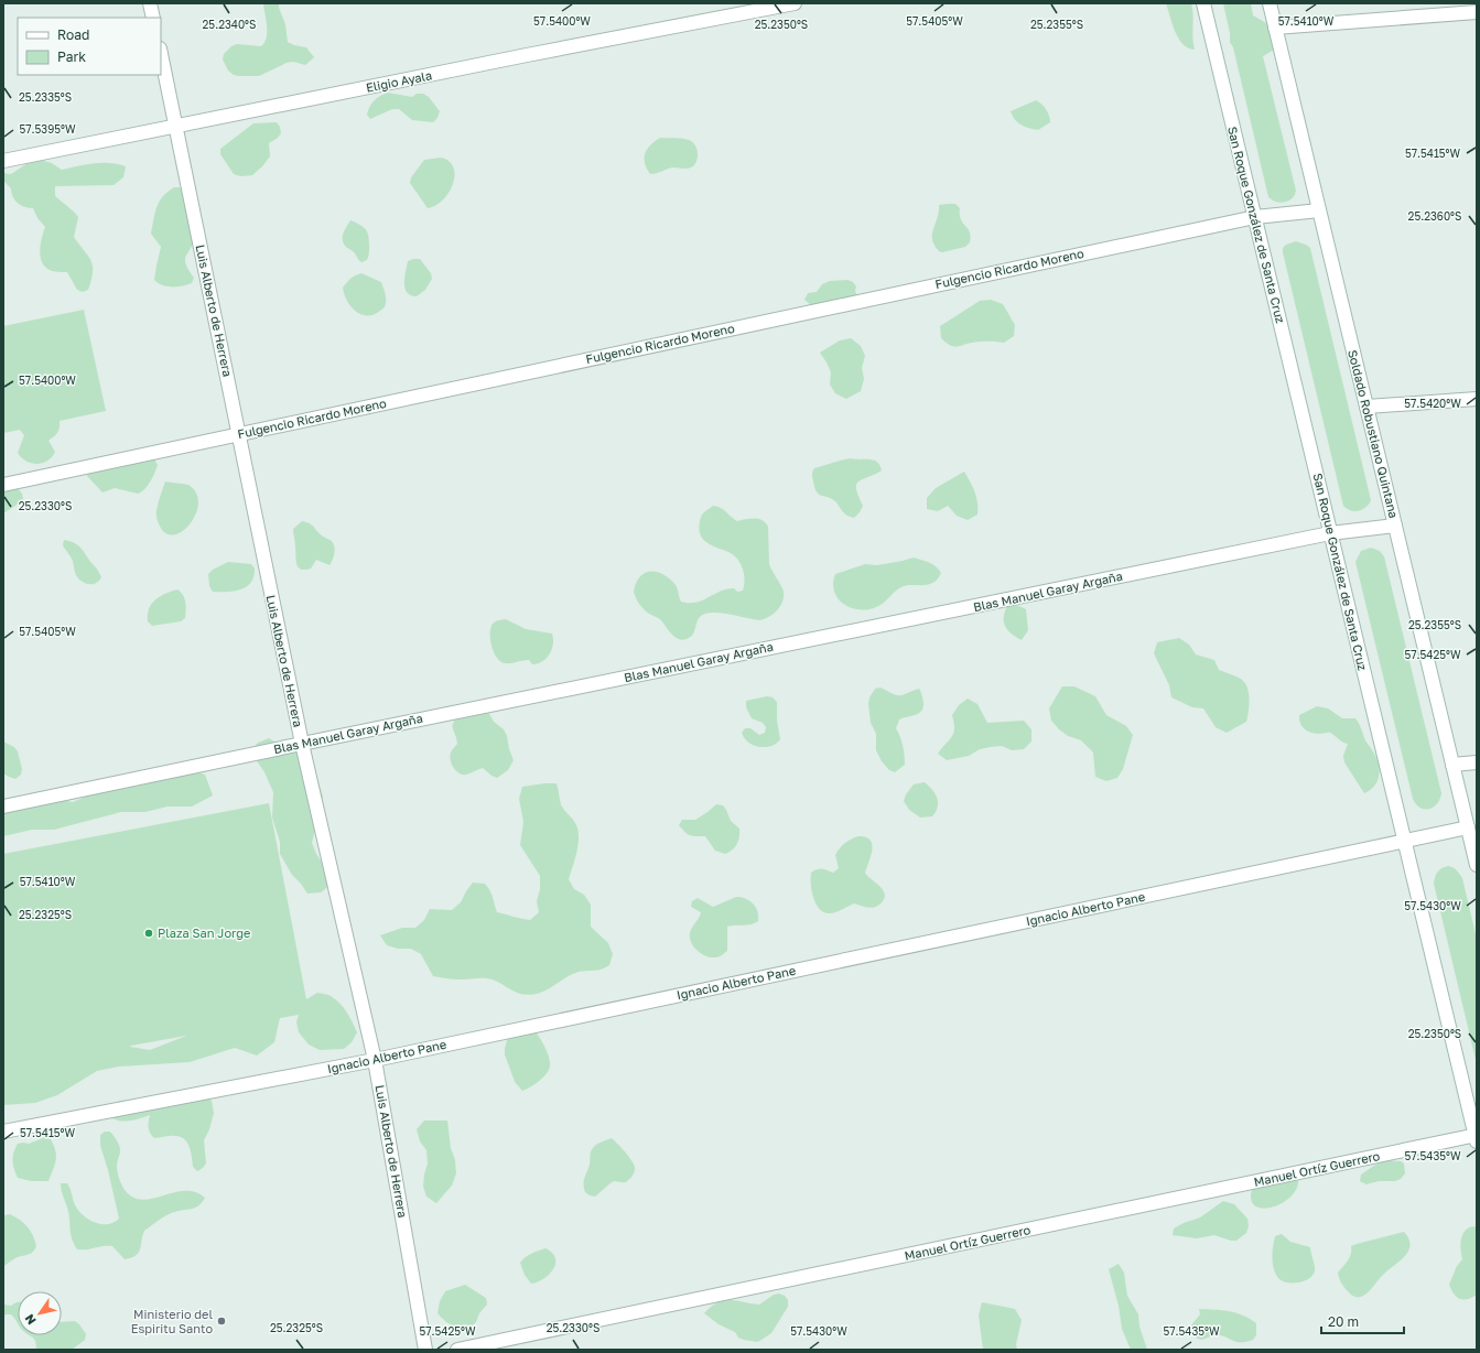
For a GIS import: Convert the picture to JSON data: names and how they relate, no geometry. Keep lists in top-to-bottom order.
{
  "streets": {
    "street": [
      "Eligio Ayala",
      "San Roque González de Santa Cruz",
      "Fulgencio Ricardo Moreno",
      "Luis Alberto de Herrera",
      "Soldado Robustiano Quintana",
      "Blas Manuel Garay Argaña",
      "Ignacio Alberto Pane",
      "Manuel Ortíz Guerrero"
    ]
  },
  "crossings": [
    ["Eligio Ayala", "Luis Alberto de Herrera"],
    ["San Roque González de Santa Cruz", "Fulgencio Ricardo Moreno"],
    ["San Roque González de Santa Cruz", "Blas Manuel Garay Argaña"],
    ["San Roque González de Santa Cruz", "Ignacio Alberto Pane"],
    ["San Roque González de Santa Cruz", "Manuel Ortíz Guerrero"],
    ["Fulgencio Ricardo Moreno", "Luis Alberto de Herrera"],
    ["Fulgencio Ricardo Moreno", "Soldado Robustiano Quintana"],
    ["Luis Alberto de Herrera", "Blas Manuel Garay Argaña"],
    ["Luis Alberto de Herrera", "Ignacio Alberto Pane"],
    ["Soldado Robustiano Quintana", "Blas Manuel Garay Argaña"],
    ["Soldado Robustiano Quintana", "Ignacio Alberto Pane"]
  ],
  "places": ["Plaza San Jorge", "Ministerio del Espiritu Santo"],
  "legend": ["Road", "Park"],
  "scale_bar": "20 m",
  "north": "bottom left",
  "coordinates": [
    "57.5400°W",
    "57.5405°W",
    "57.5410°W",
    "25.2340°S",
    "25.2350°S",
    "25.2355°S",
    "25.2335°S",
    "57.5395°W",
    "57.5415°W",
    "25.2360°S",
    "57.5420°W",
    "25.2330°S",
    "57.5425°W",
    "57.5430°W",
    "25.2325°S",
    "57.5435°W"
  ]
}
